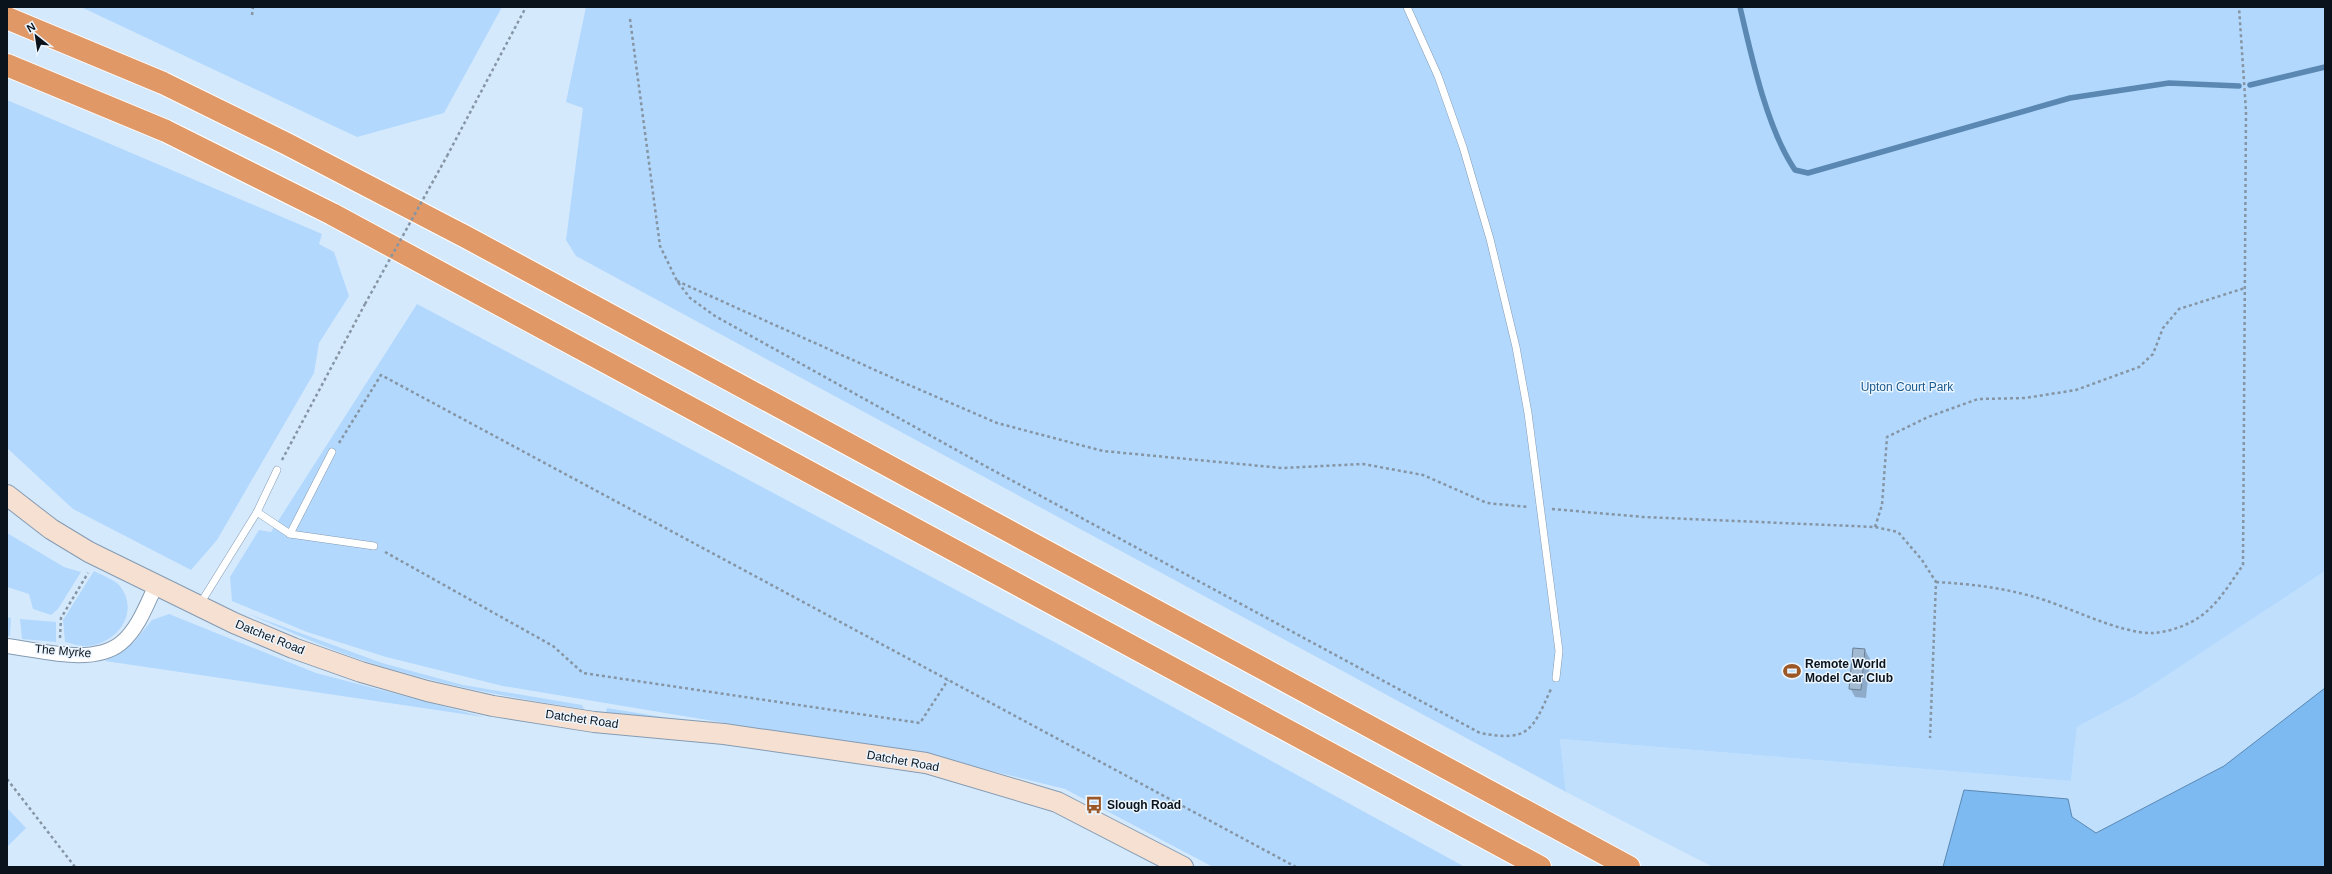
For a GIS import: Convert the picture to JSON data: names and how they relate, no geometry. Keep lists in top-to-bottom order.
{
  "streets": {
    "main road": ["Datchet Road"],
    "street": ["The Myrke"]
  },
  "crossings": [
    ["Datchet Road", "The Myrke"]
  ],
  "parks": ["Upton Court Park"],
  "places": {
    "sports": ["Remote World Model Car Club"],
    "bus stop": ["Slough Road"]
  },
  "north": "top left"
}
